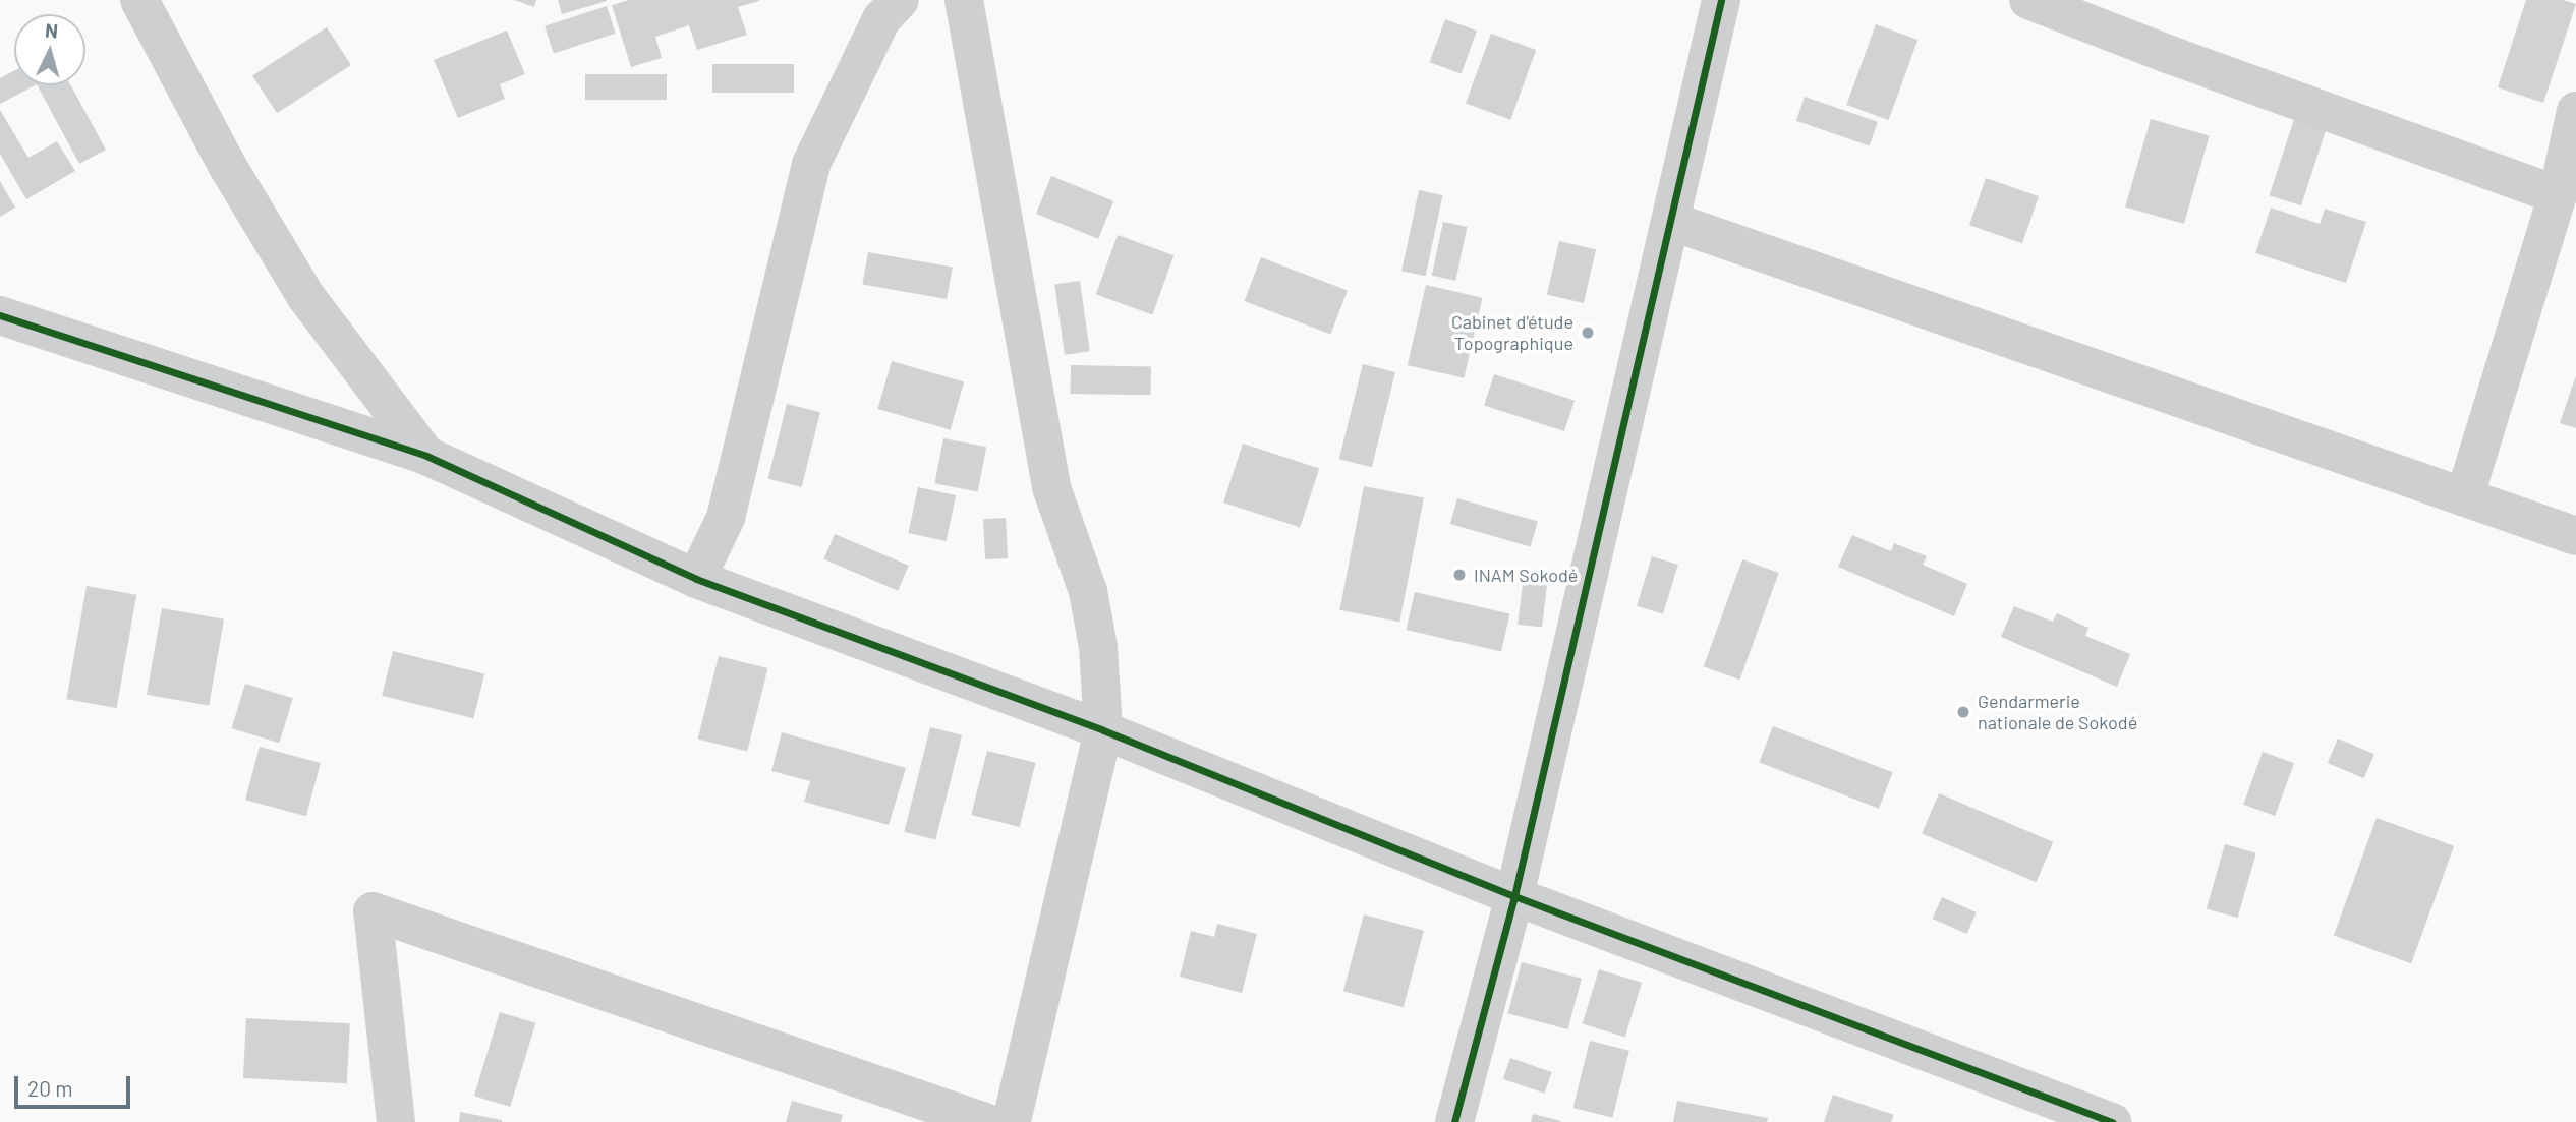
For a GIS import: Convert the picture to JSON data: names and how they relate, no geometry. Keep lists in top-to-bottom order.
{
  "places": ["Cabinet d'étude Topographique", "INAM Sokodé", "Gendarmerie nationale de Sokodé"],
  "scale_bar": "20 m",
  "north": "top"
}
